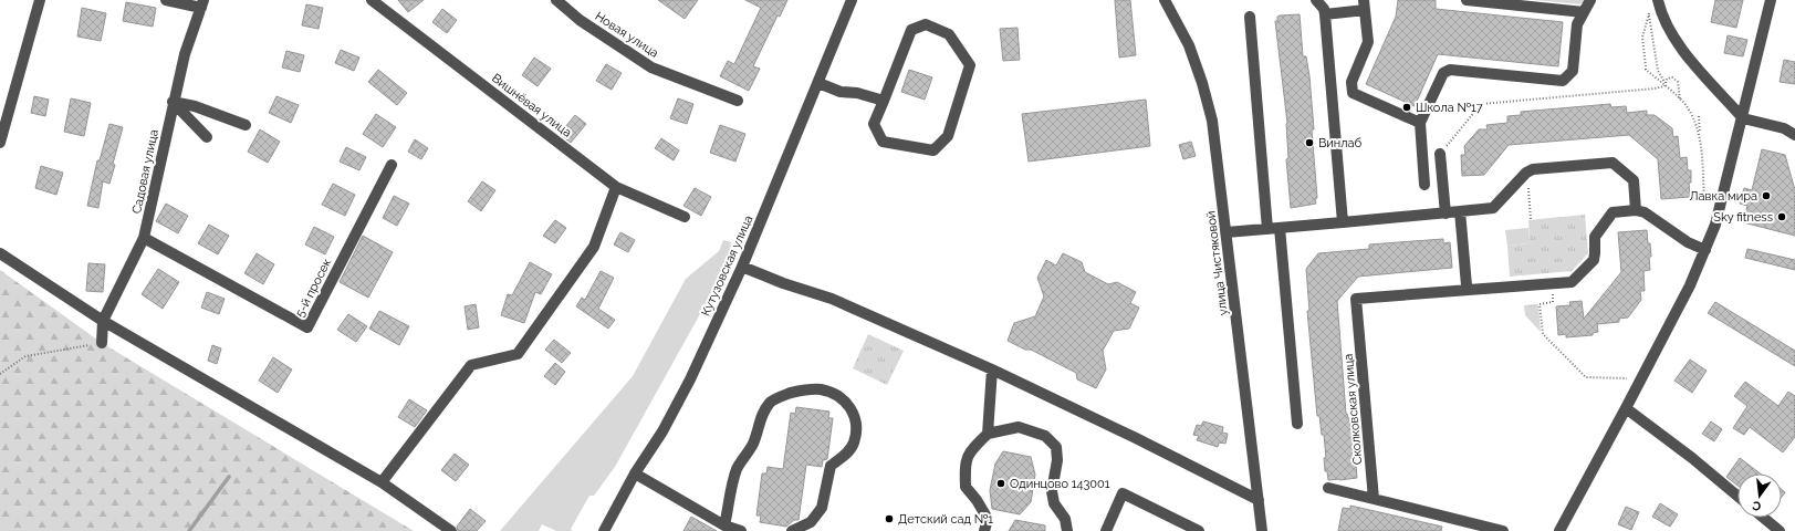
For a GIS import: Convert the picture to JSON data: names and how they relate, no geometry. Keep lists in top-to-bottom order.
{
  "streets": {
    "street": [
      "Новая улица",
      "Вишнёвая улица",
      "Садовая улица",
      "улица Чистяковой",
      "Кутузовская улица",
      "5-й просек",
      "Сколковская улица"
    ]
  },
  "crossings": [
    ["Садовая улица", "5-й просек"]
  ],
  "places": [
    "Школа №17",
    "Винлаб",
    "Лавка мира",
    "Sky fitness",
    "Одинцово 143001",
    "Детский сад №1"
  ],
  "north": "bottom"
}
